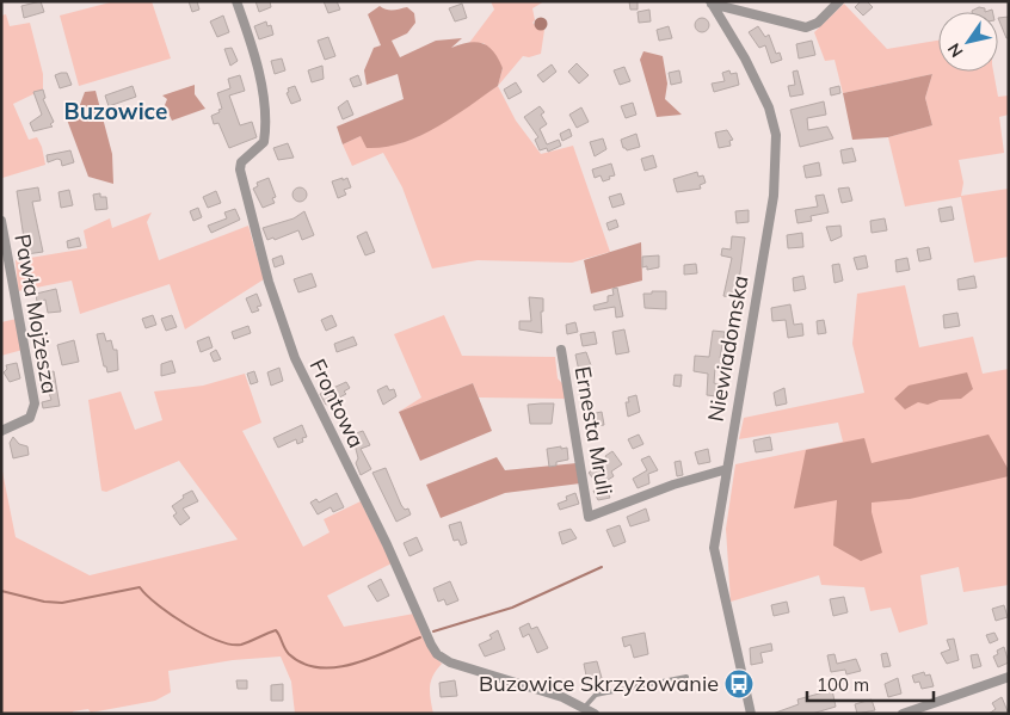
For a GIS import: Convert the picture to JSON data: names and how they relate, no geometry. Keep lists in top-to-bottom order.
{
  "streets": {
    "street": [
      "Pawła Mojżesza",
      "Niewiadomska",
      "Frontowa",
      "Ernesta Mruli"
    ]
  },
  "crossings": [
    ["Niewiadomska", "Ernesta Mruli"]
  ],
  "districts": ["Buzowice"],
  "places": {
    "bus stop": ["Buzowice Skrzyżowanie"]
  },
  "scale_bar": "100 m",
  "north": "bottom left"
}
